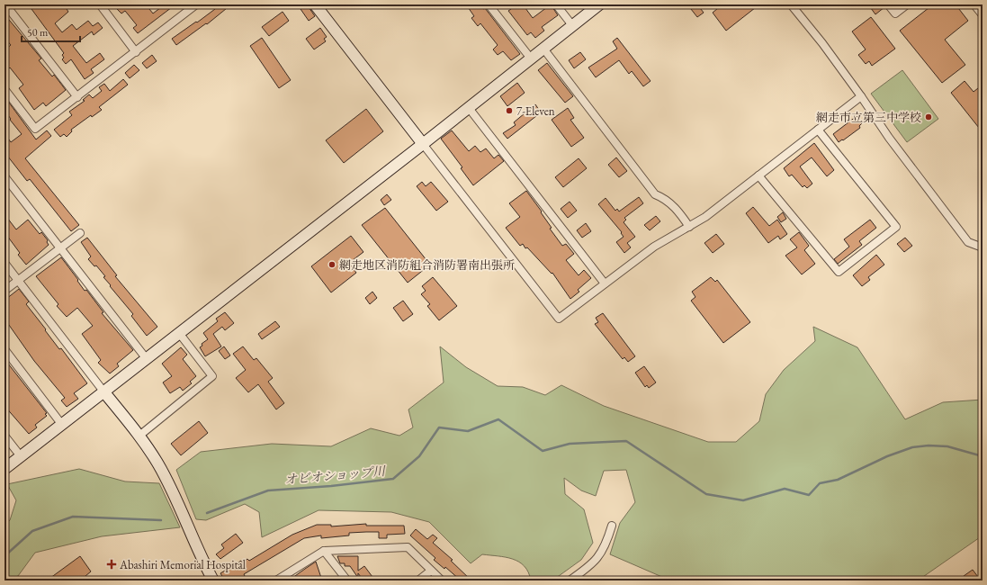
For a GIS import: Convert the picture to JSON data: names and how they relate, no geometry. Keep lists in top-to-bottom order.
{
  "water": ["オビオショップ川"],
  "places": {
    "other": ["7-Eleven", "網走市立第三中学校", "網走地区消防組合消防署南出張所"],
    "health": ["Abashiri Memorial Hospital"]
  },
  "scale_bar": "50 m"
}
